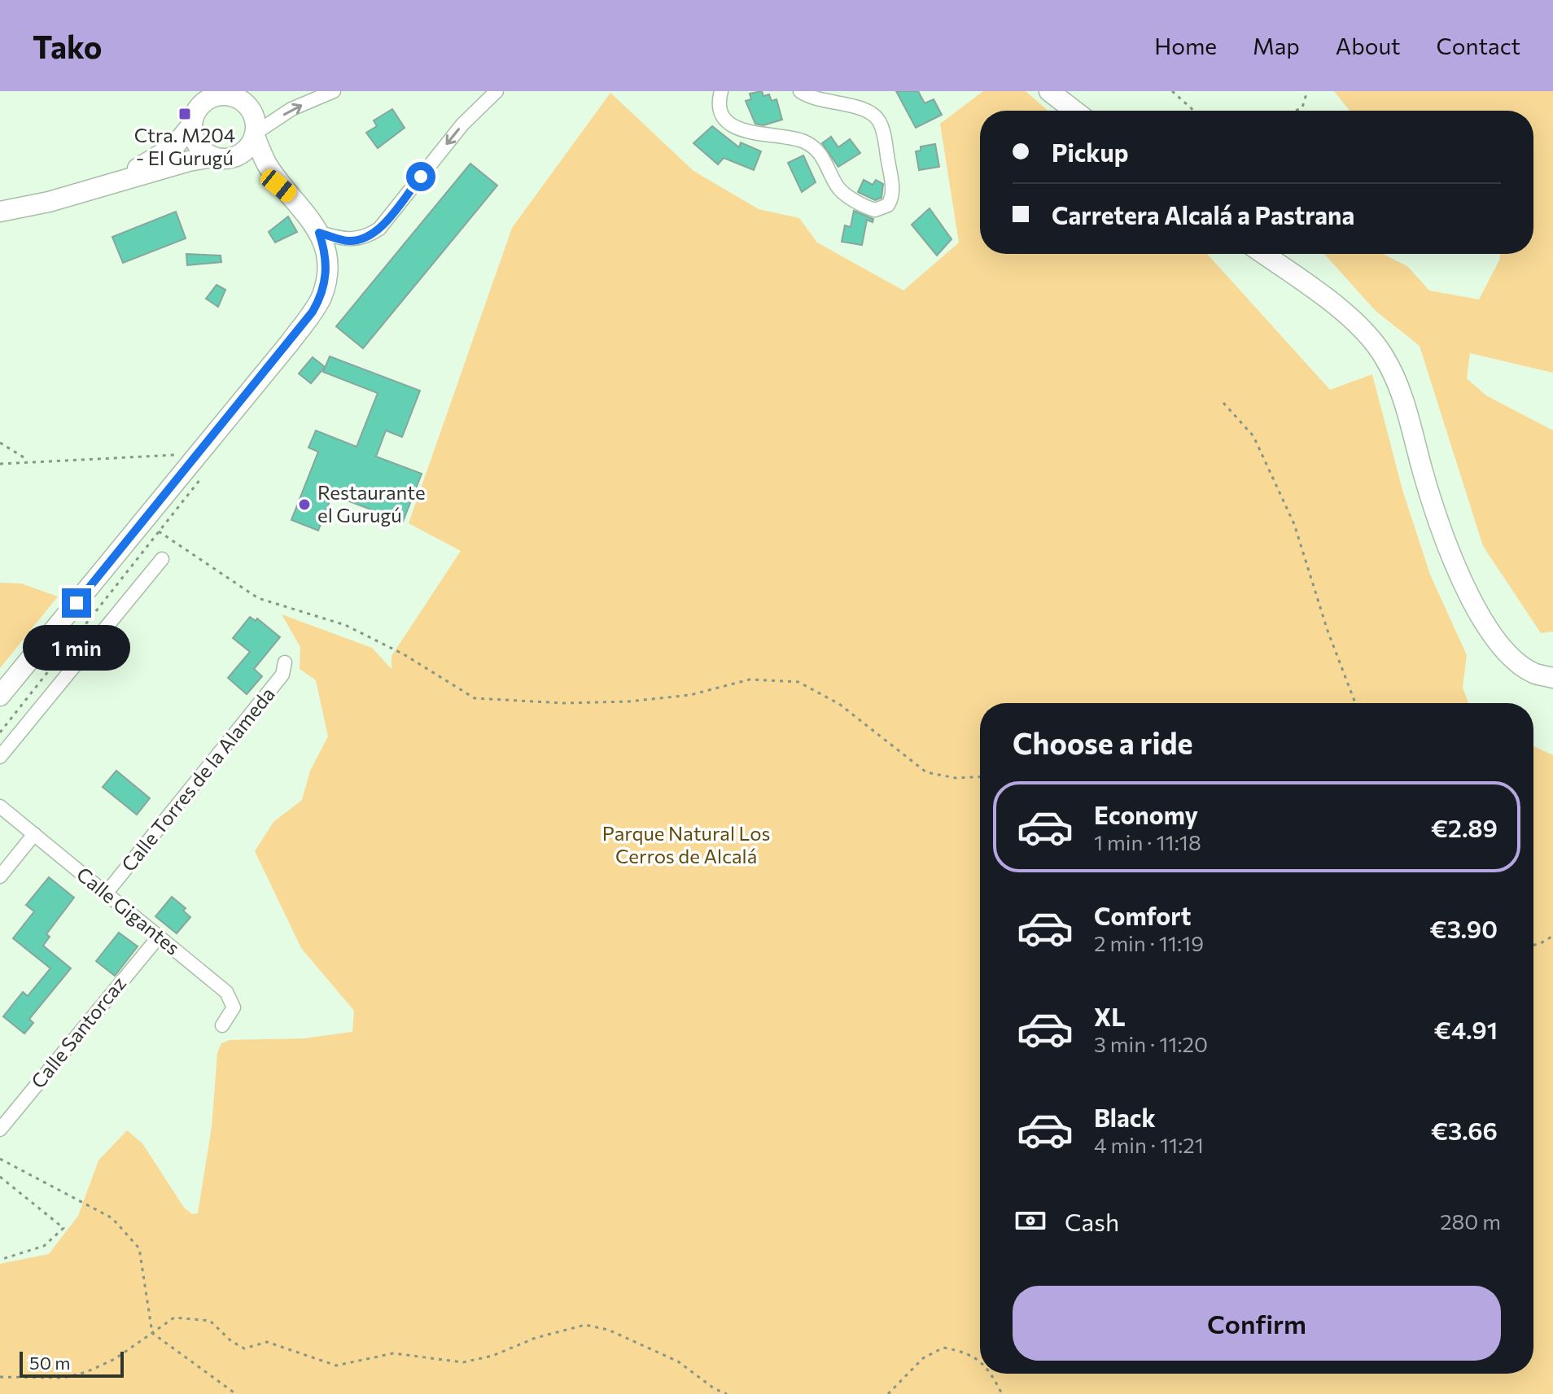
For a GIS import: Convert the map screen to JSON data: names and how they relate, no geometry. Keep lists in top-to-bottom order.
{
  "streets": {
    "street": ["Calle Torres de la Alameda", "Calle Gigantes", "Calle Santorcaz"]
  },
  "crossings": [
    ["Calle Torres de la Alameda", "Calle Gigantes"],
    ["Calle Gigantes", "Calle Santorcaz"]
  ],
  "parks": ["Parque Natural Los Cerros de Alcalá"],
  "places": {
    "transit": ["Ctra. M204 - El Gurugú"],
    "other": ["Restaurante el Gurugú"]
  },
  "scale_bar": "50 m",
  "page": {
    "header": "Tako",
    "nav": [
      "Home",
      "Map",
      "About",
      "Contact"
    ],
    "banner": ["Pickup", "Carretera Alcalá a Pastrana"],
    "bubble": "1 min",
    "heading": "Choose a ride",
    "list": [
      {
        "name": "Economy",
        "note": "1 min · 11:18",
        "value": "€2.89"
      },
      {
        "name": "Comfort",
        "note": "2 min · 11:19",
        "value": "€3.90"
      },
      {
        "name": "XL",
        "note": "3 min · 11:20",
        "value": "€4.91"
      },
      {
        "name": "Black",
        "note": "4 min · 11:21",
        "value": "€3.66"
      }
    ],
    "pay": ["Cash", "280 m"],
    "buttons": "Confirm",
    "scale": "50 m"
  }
}
